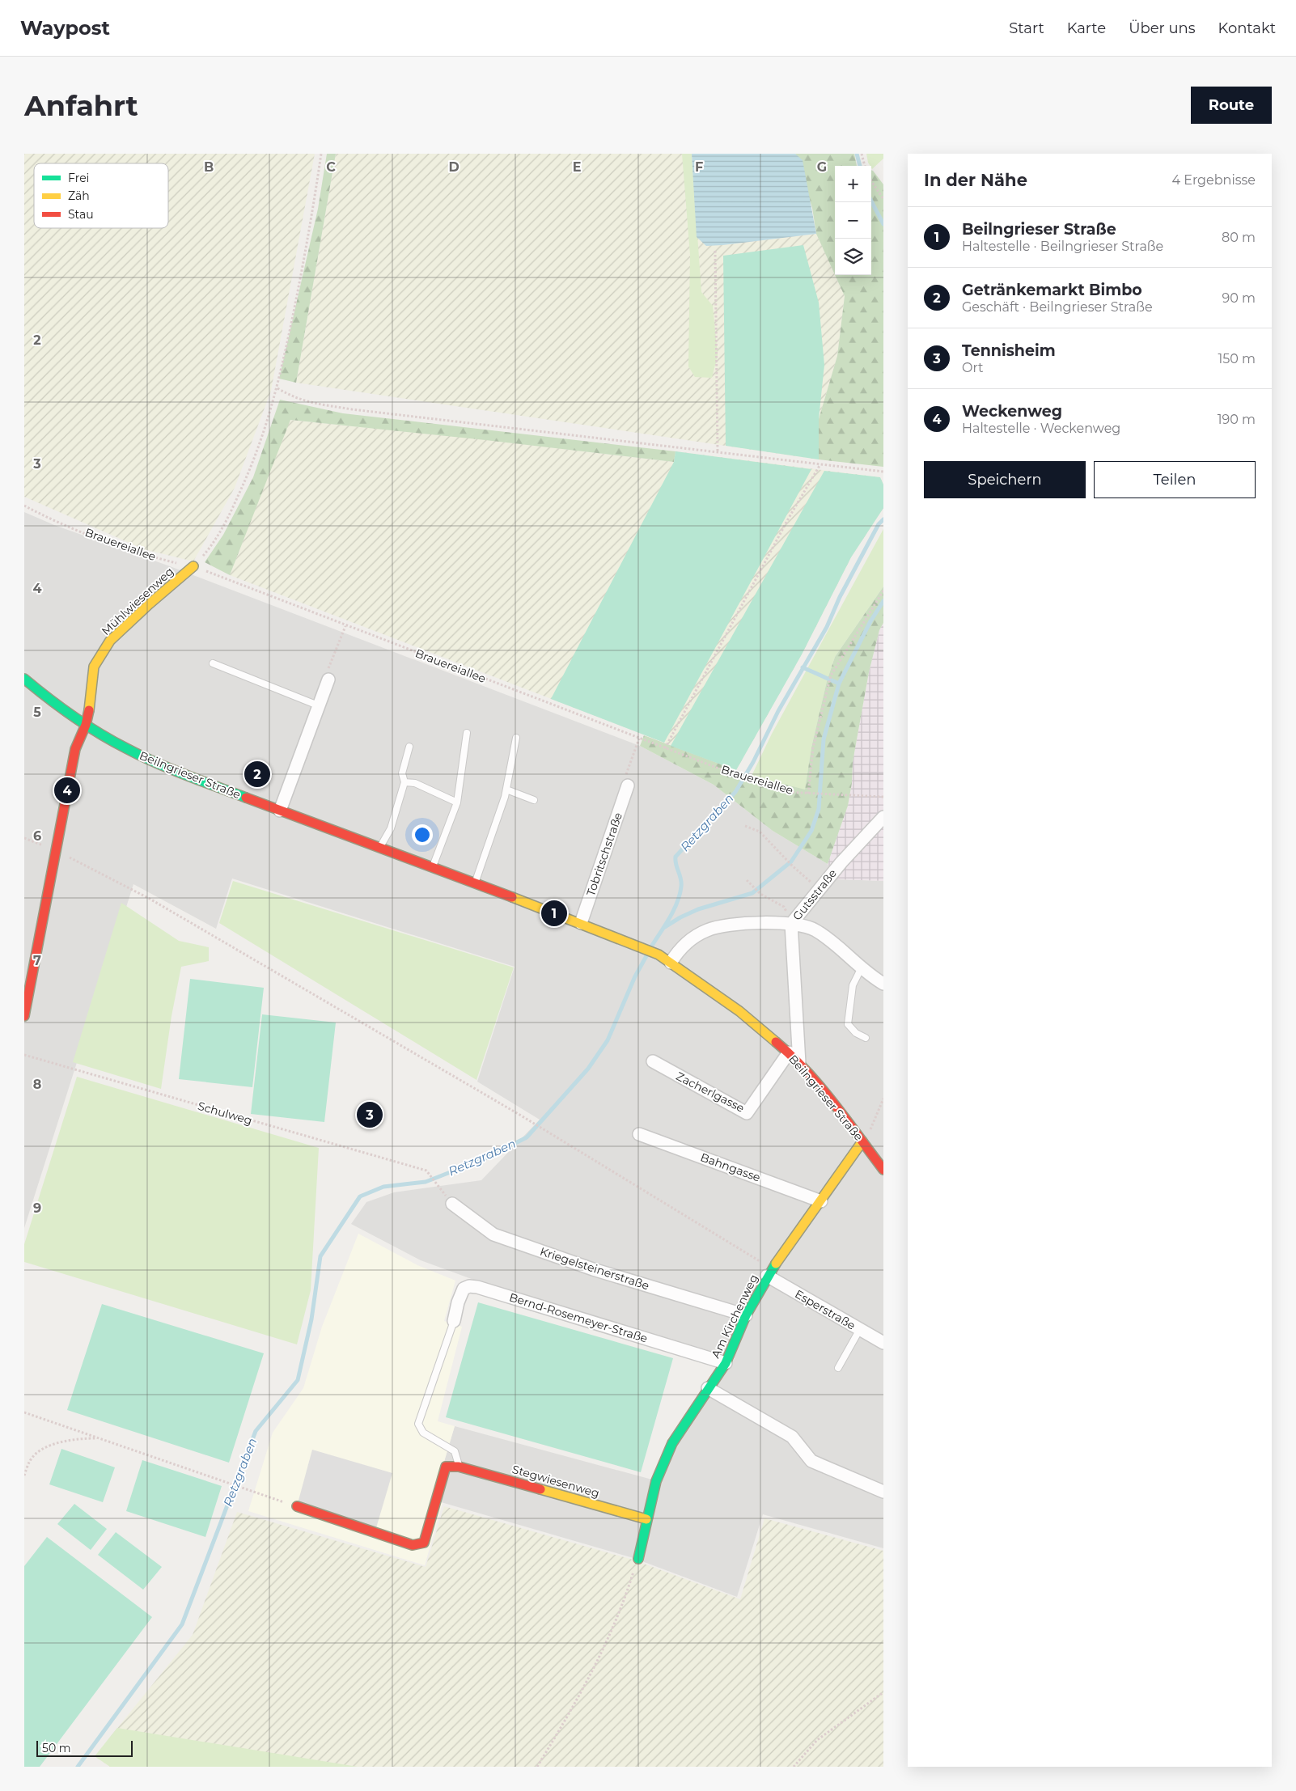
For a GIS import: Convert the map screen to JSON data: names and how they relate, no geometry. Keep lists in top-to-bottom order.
{
  "streets": {
    "street": [
      "Mühlwiesenweg",
      "Beilngrieser Straße",
      "Tobritschstraße",
      "Gutsstraße",
      "Zacherlgasse",
      "Bahngasse",
      "Kriegelsteinerstraße",
      "Esperstraße",
      "Am Kirchenweg",
      "Bernd-Rosemeyer-Straße",
      "Stegwiesenweg"
    ],
    "path": ["Brauereiallee", "Schulweg"]
  },
  "crossings": [
    ["Brauereiallee", "Mühlwiesenweg"],
    ["Mühlwiesenweg", "Beilngrieser Straße"],
    ["Beilngrieser Straße", "Tobritschstraße"],
    ["Beilngrieser Straße", "Gutsstraße"],
    ["Beilngrieser Straße", "Zacherlgasse"],
    ["Beilngrieser Straße", "Am Kirchenweg"],
    ["Bahngasse", "Am Kirchenweg"],
    ["Kriegelsteinerstraße", "Am Kirchenweg"],
    ["Esperstraße", "Am Kirchenweg"],
    ["Am Kirchenweg", "Bernd-Rosemeyer-Straße"],
    ["Am Kirchenweg", "Stegwiesenweg"]
  ],
  "water": ["Retzgraben"],
  "legend": ["Frei", "Zäh", "Stau"],
  "scale_bar": "50 m",
  "page": {
    "header": "Waypost",
    "nav": [
      "Start",
      "Karte",
      "Über uns",
      "Kontakt"
    ],
    "buttons": [
      "Route",
      ["Speichern", "Teilen"]
    ],
    "title": "Anfahrt",
    "heading": ["In der Nähe", "4 Ergebnisse"],
    "map_buttons": ["+", "−"],
    "list": [
      {
        "mark": "1",
        "name": "Beilngrieser Straße",
        "note": "Haltestelle · Beilngrieser Straße",
        "value": "80 m"
      },
      {
        "mark": "2",
        "name": "Getränkemarkt Bimbo",
        "note": "Geschäft · Beilngrieser Straße",
        "value": "90 m"
      },
      {
        "mark": "3",
        "name": "Tennisheim",
        "note": "Ort",
        "value": "150 m"
      },
      {
        "mark": "4",
        "name": "Weckenweg",
        "note": "Haltestelle · Weckenweg",
        "value": "190 m"
      }
    ],
    "pins": [
      "2",
      "4",
      "1",
      "3"
    ],
    "scale": "50 m"
  },
  "grid": {
    "columns": [
      "B",
      "C",
      "D",
      "E",
      "F",
      "G"
    ],
    "rows": [
      "2",
      "3",
      "4",
      "5",
      "6",
      "7",
      "8",
      "9"
    ]
  }
}
